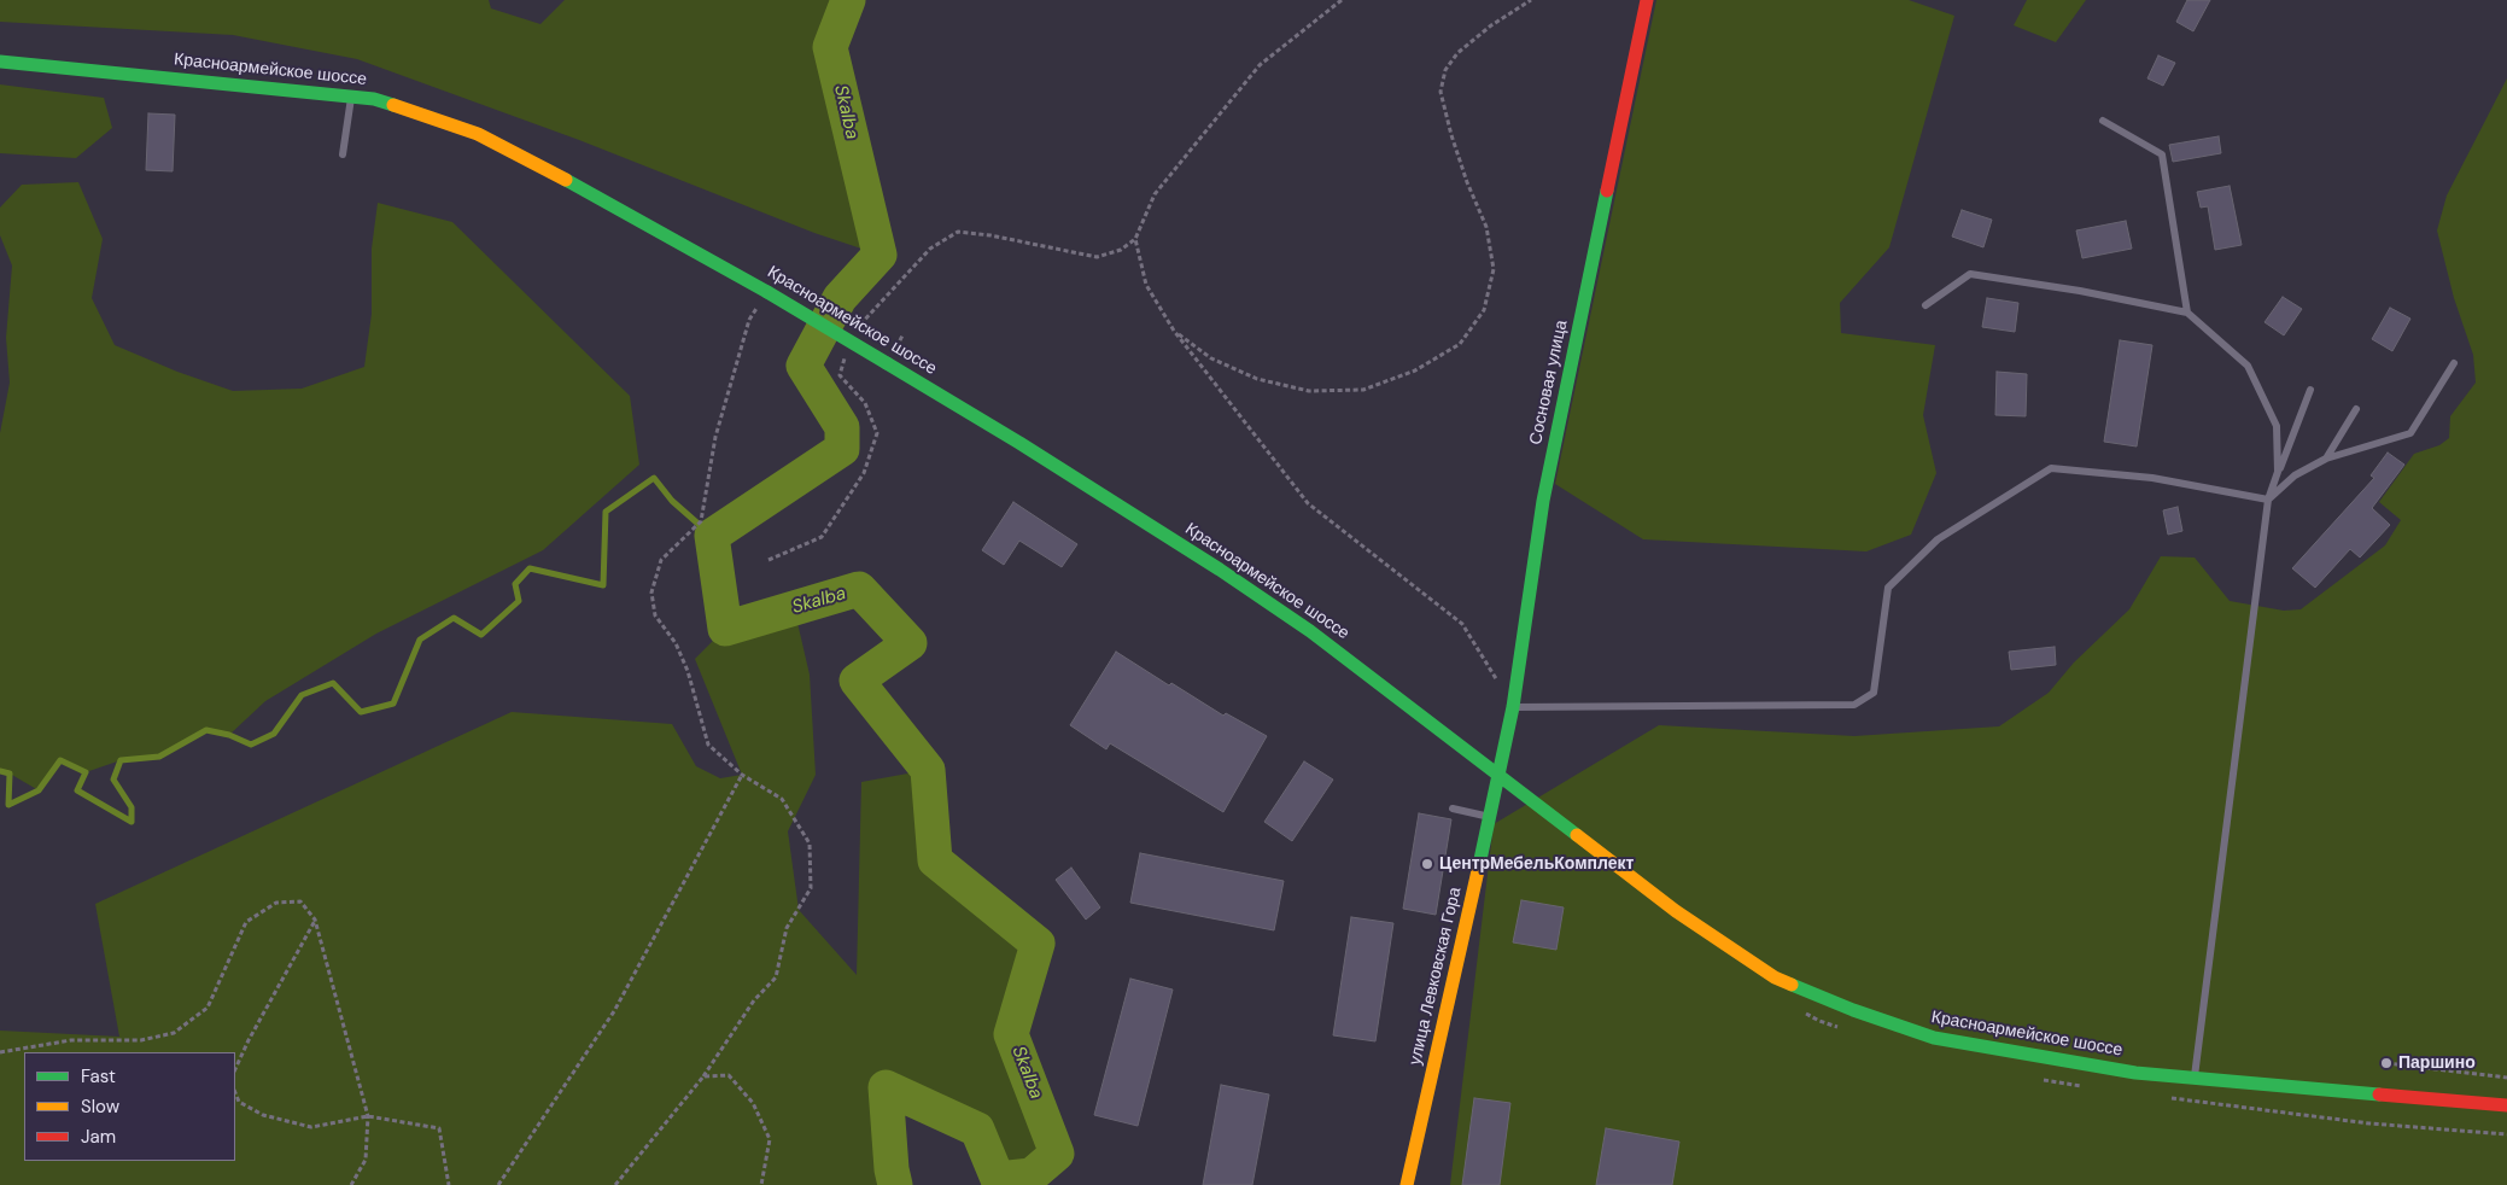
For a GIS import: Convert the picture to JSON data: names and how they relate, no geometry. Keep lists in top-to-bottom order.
{
  "streets": {
    "main road": ["Красноармейское шоссе", "Сосновая улица", "улица Левковская Гора"]
  },
  "crossings": [
    ["Красноармейское шоссе", "Сосновая улица"],
    ["Красноармейское шоссе", "улица Левковская Гора"],
    ["Сосновая улица", "улица Левковская Гора"]
  ],
  "water": ["Skalba"],
  "places": ["ЦентрМебельКомплект", "Паршино"],
  "legend": ["Fast", "Slow", "Jam"]
}
